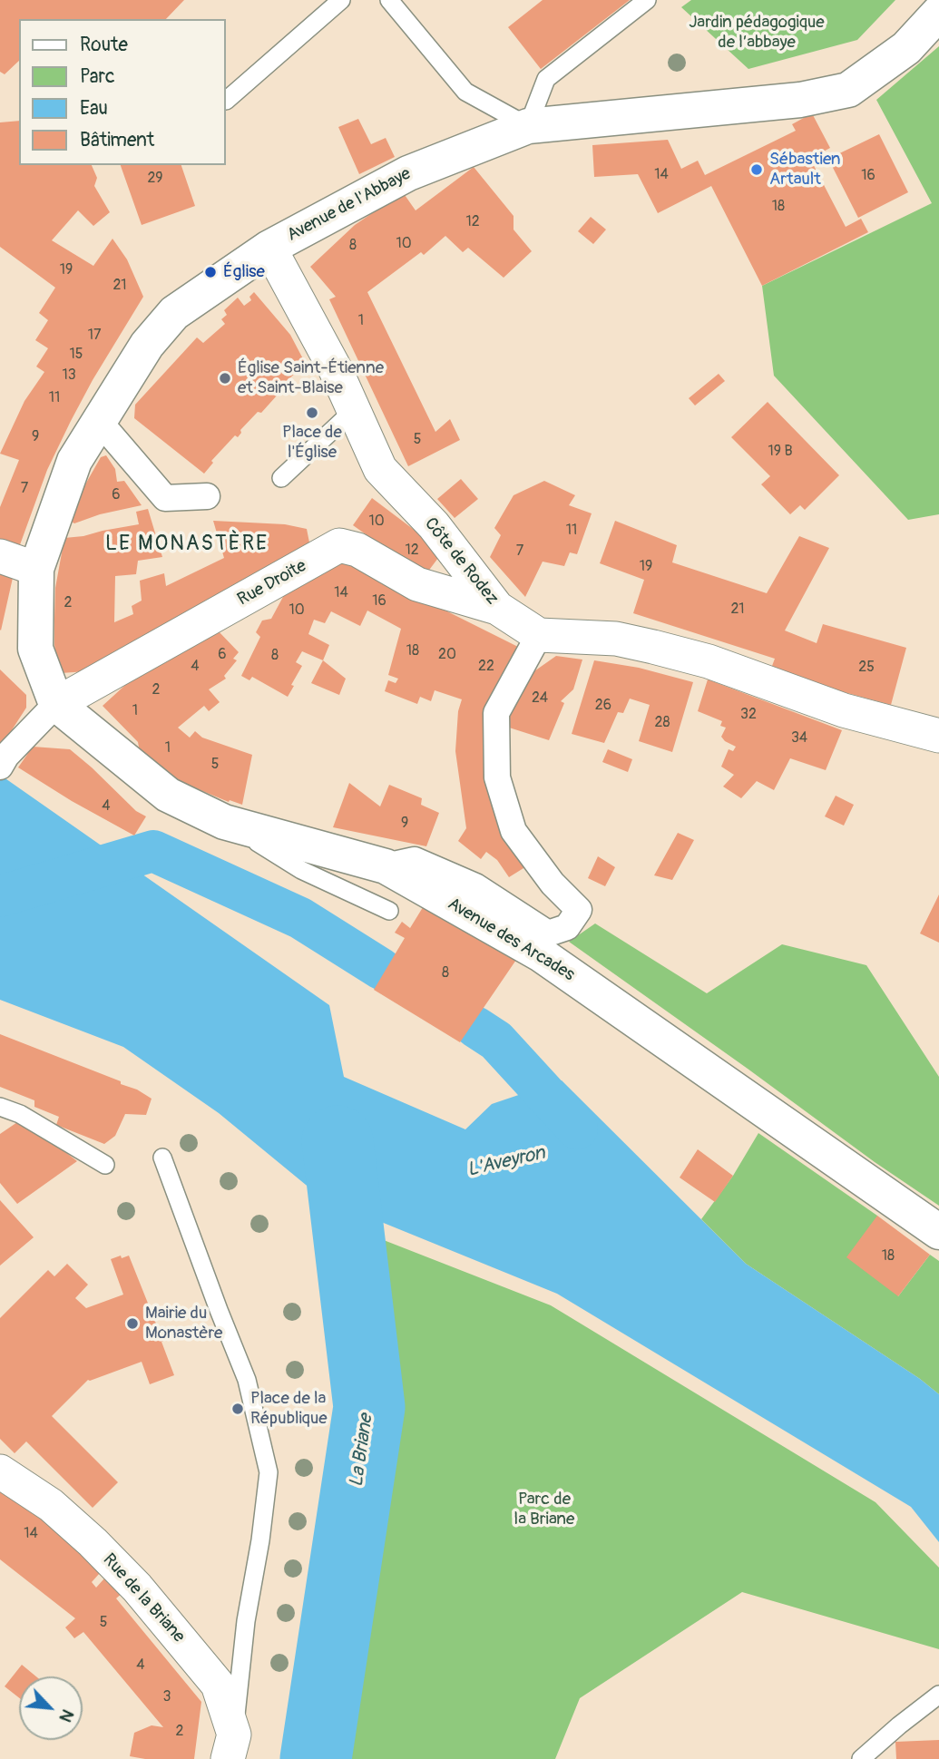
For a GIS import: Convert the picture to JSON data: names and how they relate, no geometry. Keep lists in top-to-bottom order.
{
  "streets": {
    "street": [
      "Avenue de l'Abbaye",
      "Côte de Rodez",
      "Rue Droite",
      "Avenue des Arcades",
      "Rue de la Briane"
    ]
  },
  "crossings": [
    ["Avenue de l'Abbaye", "Côte de Rodez"],
    ["Avenue de l'Abbaye", "Rue Droite"],
    ["Avenue de l'Abbaye", "Avenue des Arcades"],
    ["Côte de Rodez", "Rue Droite"],
    ["Rue Droite", "Avenue des Arcades"]
  ],
  "districts": ["LE MONASTÈRE"],
  "water": ["L'Aveyron", "La Briane"],
  "parks": ["Jardin pédagogique de l’abbaye", "Parc de la Briane"],
  "places": [
    "Sébastien Artault",
    "Église",
    "Église Saint-Étienne et Saint-Blaise",
    "Place de l'Église",
    "Mairie du Monastère",
    "Place de la République"
  ],
  "house_numbers": [
    "14",
    "16",
    "29",
    "18",
    "12",
    "10",
    "8",
    "19",
    "21",
    "1",
    "17",
    "15",
    "13",
    "11",
    "9",
    "5",
    "19 B",
    "7",
    "6",
    "10",
    "11",
    "12",
    "7",
    "19",
    "14",
    "16",
    "2",
    "21",
    "10",
    "18",
    "6",
    "20",
    "8",
    "4",
    "22",
    "25",
    "2",
    "24",
    "26",
    "1",
    "32",
    "28",
    "34",
    "1",
    "5",
    "4",
    "9",
    "8",
    "18",
    "14",
    "5",
    "4",
    "3",
    "2"
  ],
  "legend": [
    "Route",
    "Parc",
    "Eau",
    "Bâtiment"
  ],
  "north": "bottom right"
}
